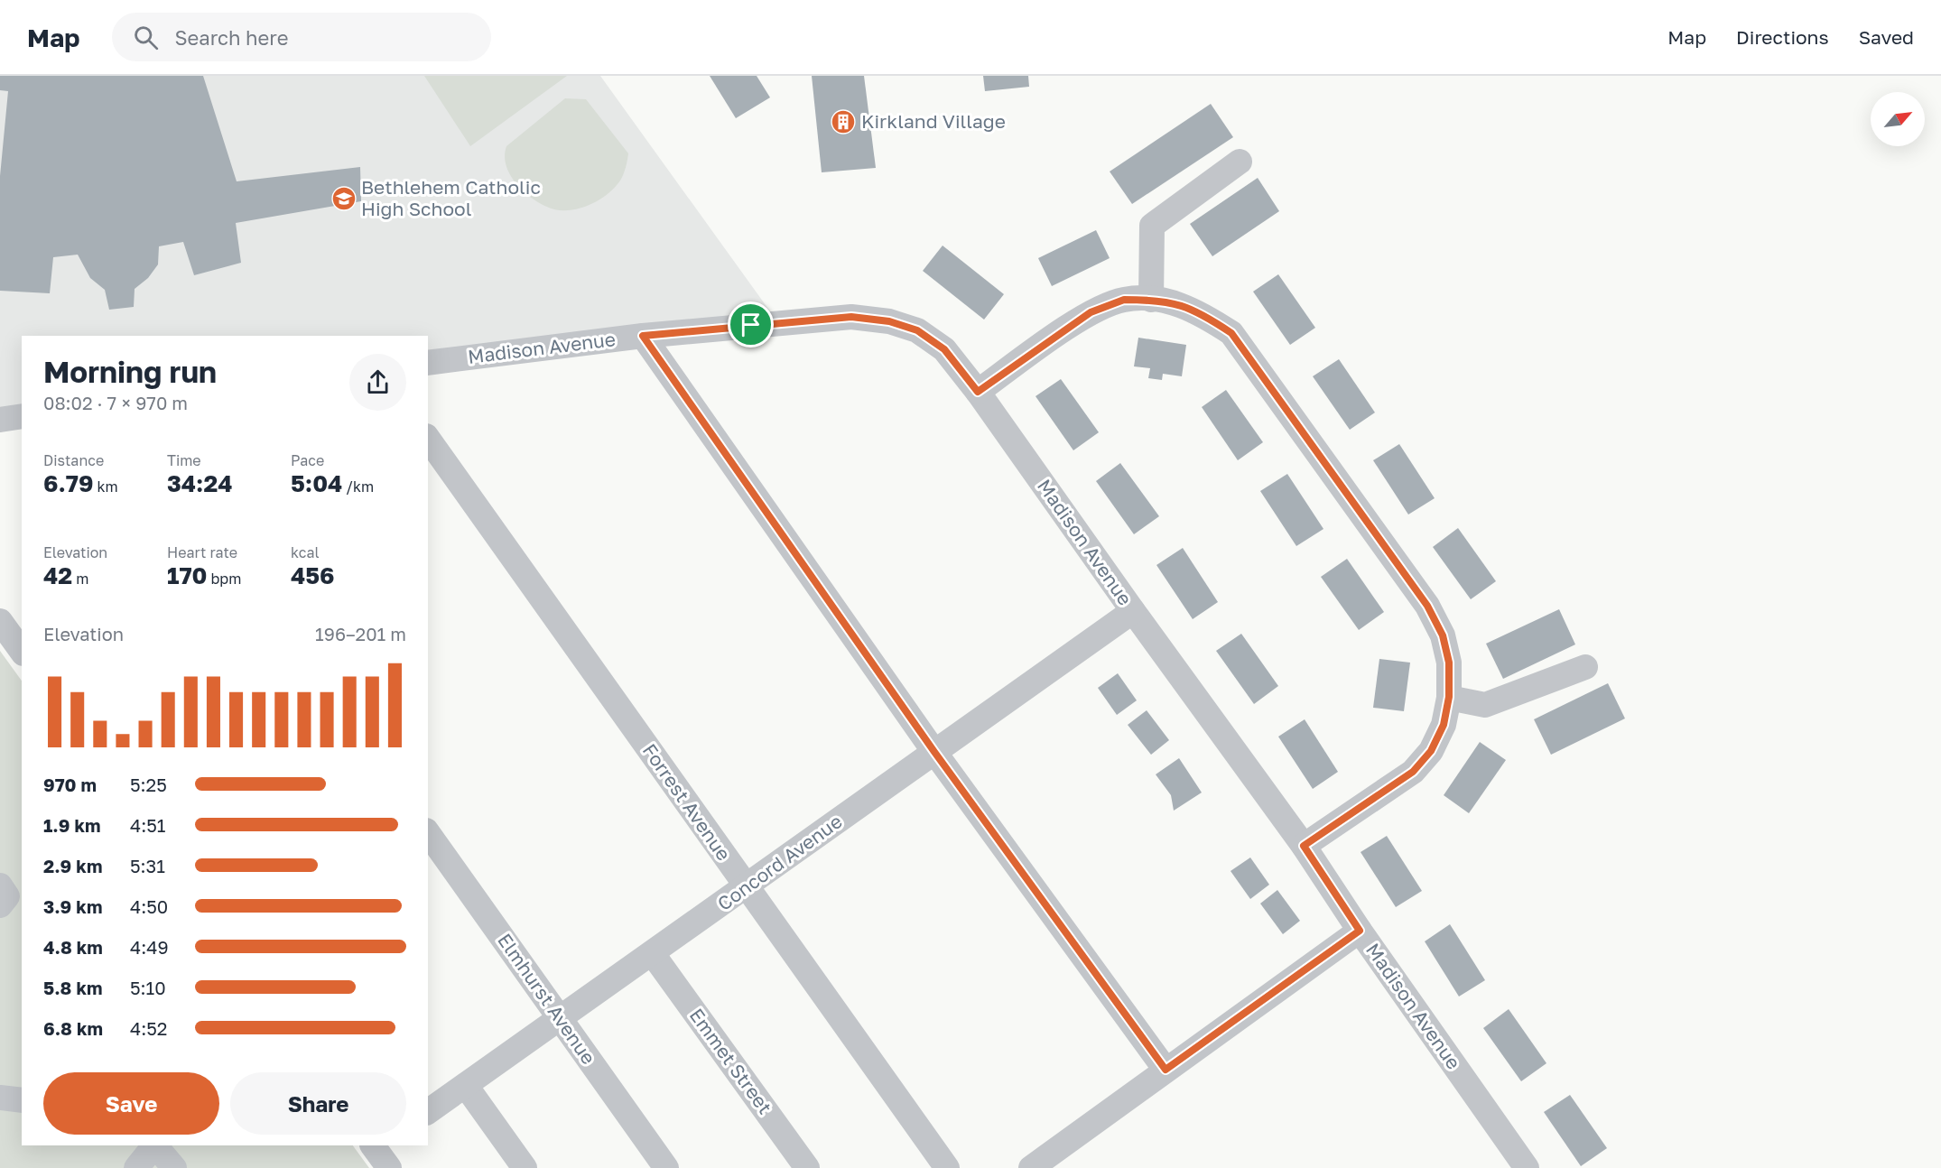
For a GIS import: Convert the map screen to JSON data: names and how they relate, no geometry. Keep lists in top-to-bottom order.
{
  "streets": {
    "street": [
      "Madison Avenue",
      "Forrest Avenue",
      "Concord Avenue",
      "Elmhurst Avenue",
      "Emmet Street"
    ]
  },
  "crossings": [
    ["Madison Avenue", "Concord Avenue"],
    ["Forrest Avenue", "Concord Avenue"],
    ["Concord Avenue", "Elmhurst Avenue"],
    ["Concord Avenue", "Emmet Street"]
  ],
  "places": {
    "building": ["Kirkland Village"],
    "school or university": ["Bethlehem Catholic High School"]
  },
  "north": "top right",
  "page": {
    "header": "Map",
    "search": "Search here",
    "nav": ["Map", "Directions", "Saved"],
    "heading": ["Morning run", "08:02 · 7 × 970 m"],
    "stats": [
      ["Distance", "6.79 km"],
      ["Time", "34:24"],
      ["Pace", "5:04 /km"],
      ["Elevation", "42 m"],
      ["Heart rate", "170 bpm"],
      ["kcal", "456"]
    ],
    "chart": ["Elevation", "196–201 m"],
    "list": [
      {
        "name": "970 m",
        "note": "5:25"
      },
      {
        "name": "1.9 km",
        "note": "4:51"
      },
      {
        "name": "2.9 km",
        "note": "5:31"
      },
      {
        "name": "3.9 km",
        "note": "4:50"
      },
      {
        "name": "4.8 km",
        "note": "4:49"
      },
      {
        "name": "5.8 km",
        "note": "5:10"
      },
      {
        "name": "6.8 km",
        "note": "4:52"
      }
    ],
    "buttons": ["Save", "Share"]
  }
}
